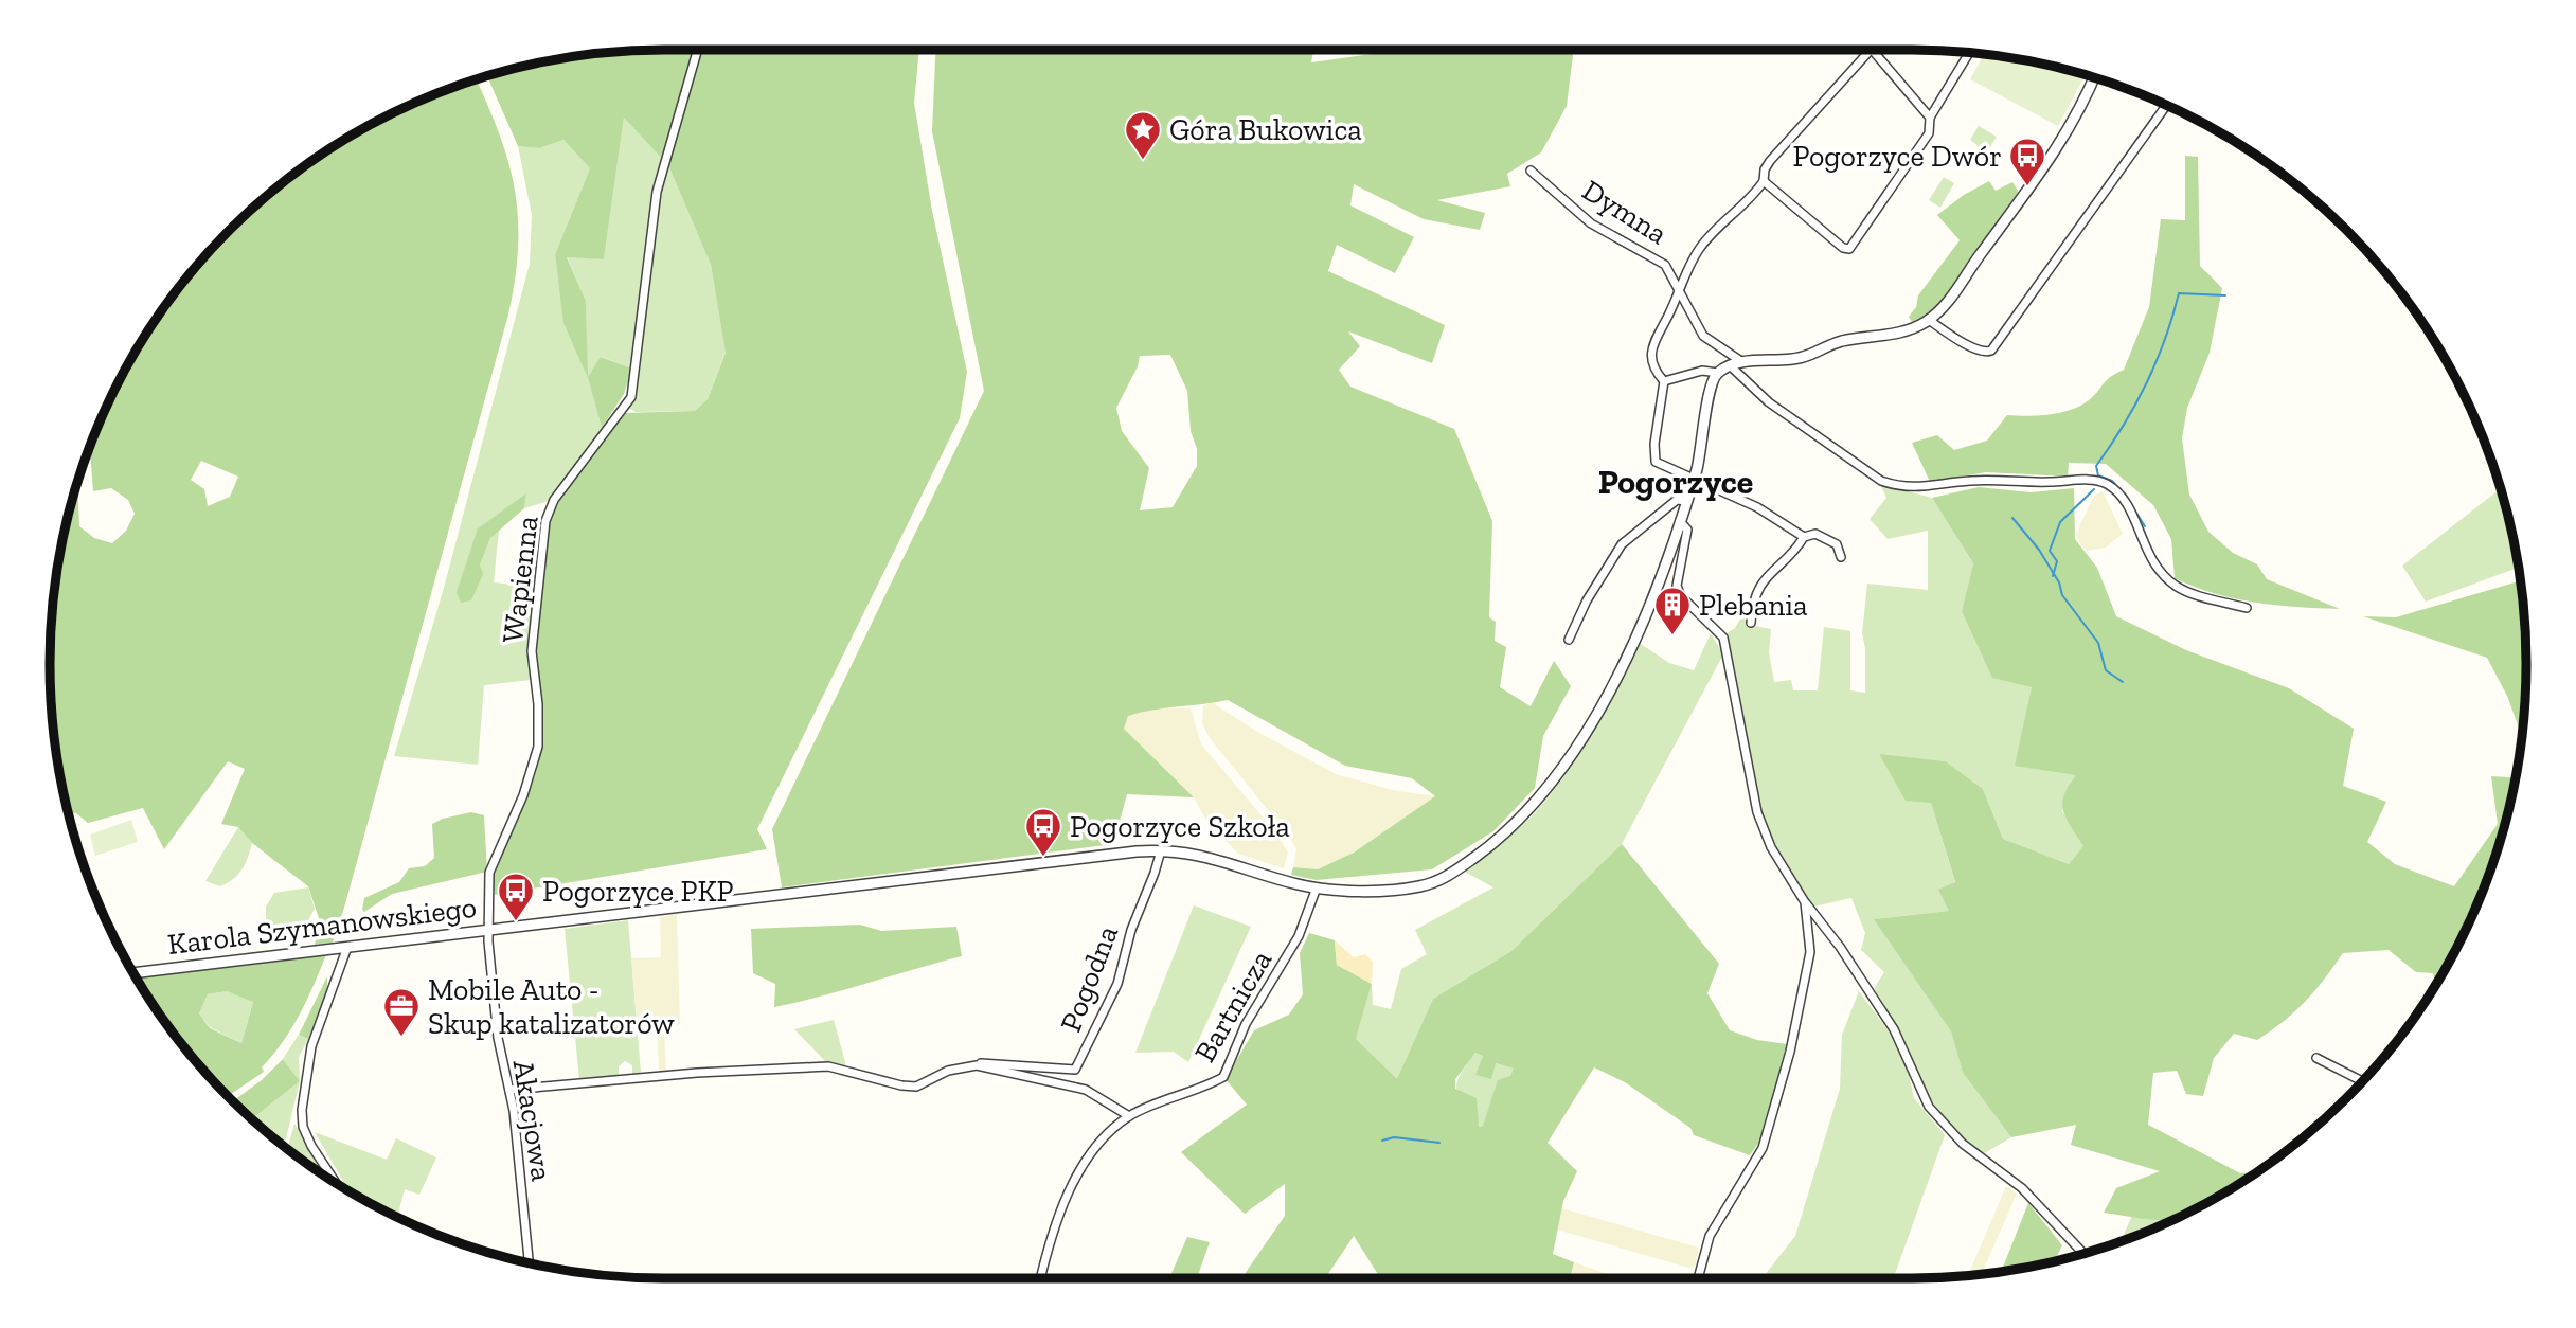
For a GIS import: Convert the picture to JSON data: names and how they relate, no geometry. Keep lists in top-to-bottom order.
{
  "streets": {
    "street": [
      "Dymna",
      "Wapienna",
      "Karola Szymanowskiego",
      "Pogodna",
      "Bartnicza",
      "Akacjowa"
    ]
  },
  "crossings": [
    ["Wapienna", "Karola Szymanowskiego"],
    ["Wapienna", "Akacjowa"],
    ["Karola Szymanowskiego", "Pogodna"],
    ["Karola Szymanowskiego", "Bartnicza"],
    ["Karola Szymanowskiego", "Akacjowa"]
  ],
  "districts": ["Pogorzyce"],
  "places": {
    "place": ["Góra Bukowica"],
    "bus stop": ["Pogorzyce Dwór", "Pogorzyce Szkoła", "Pogorzyce PKP"],
    "building": ["Plebania"],
    "office": ["Mobile Auto - Skup katalizatorów"]
  }
}
